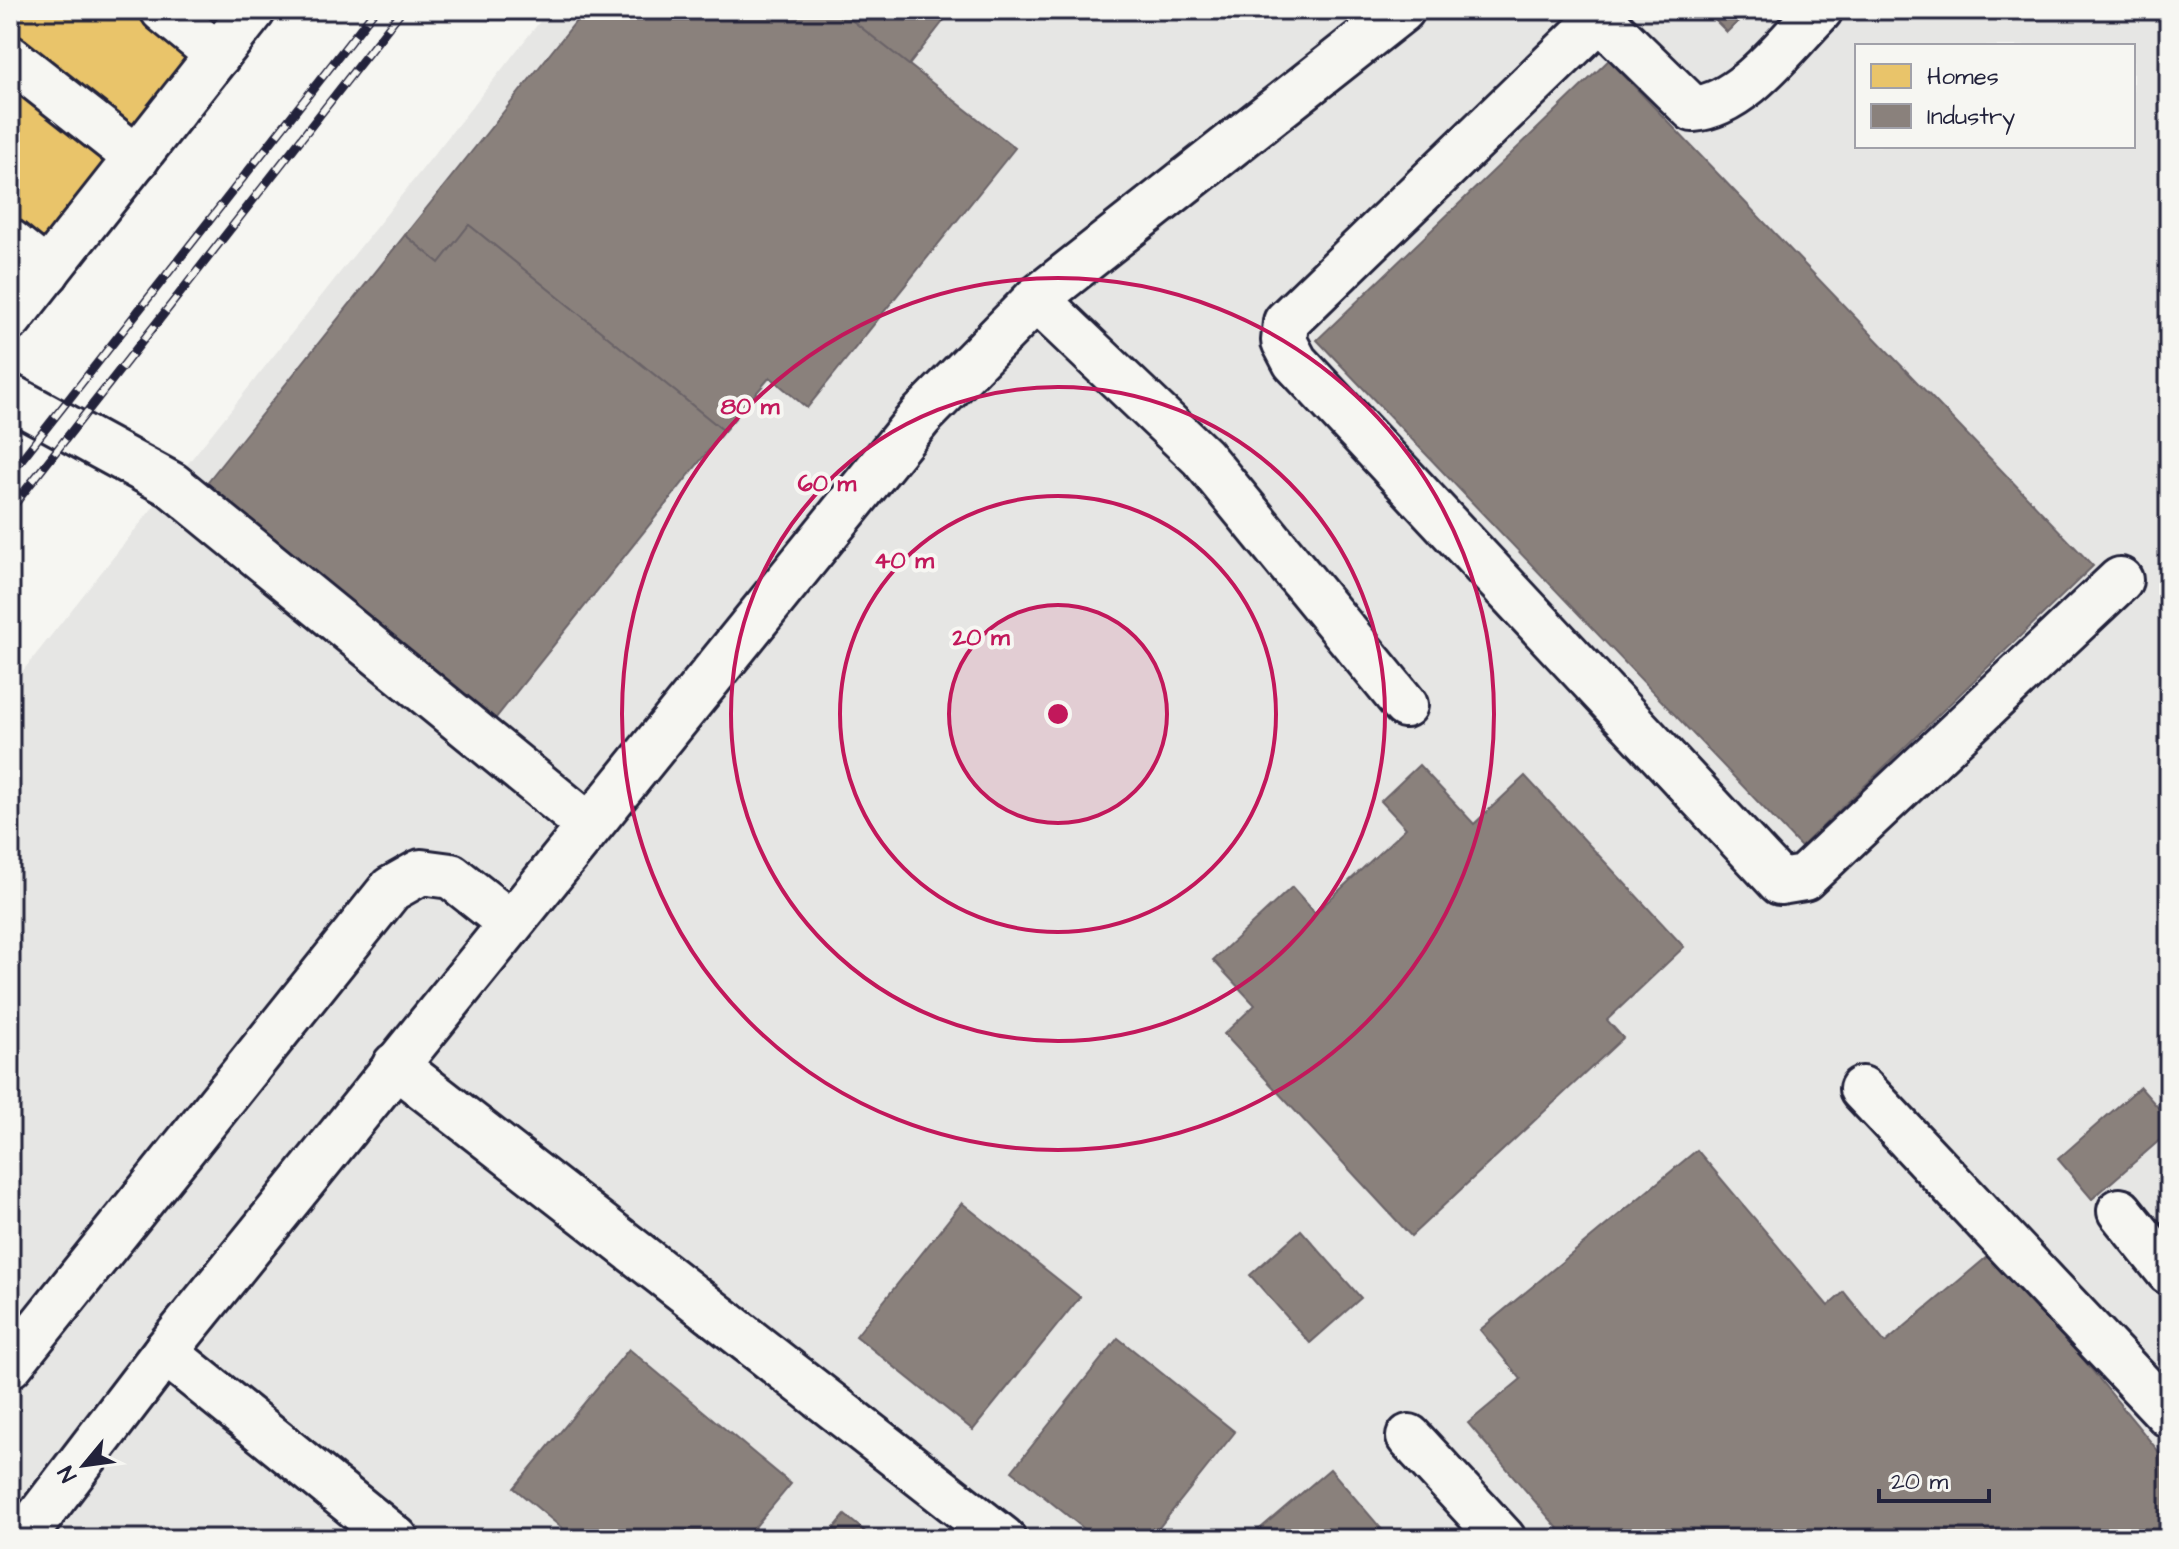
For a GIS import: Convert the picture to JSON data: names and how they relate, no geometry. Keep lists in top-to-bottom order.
{
  "legend": ["Homes", "Industry"],
  "scale_bar": "20 m",
  "north": "bottom left",
  "rings": [
    "80 m",
    "60 m",
    "40 m",
    "20 m"
  ]
}
